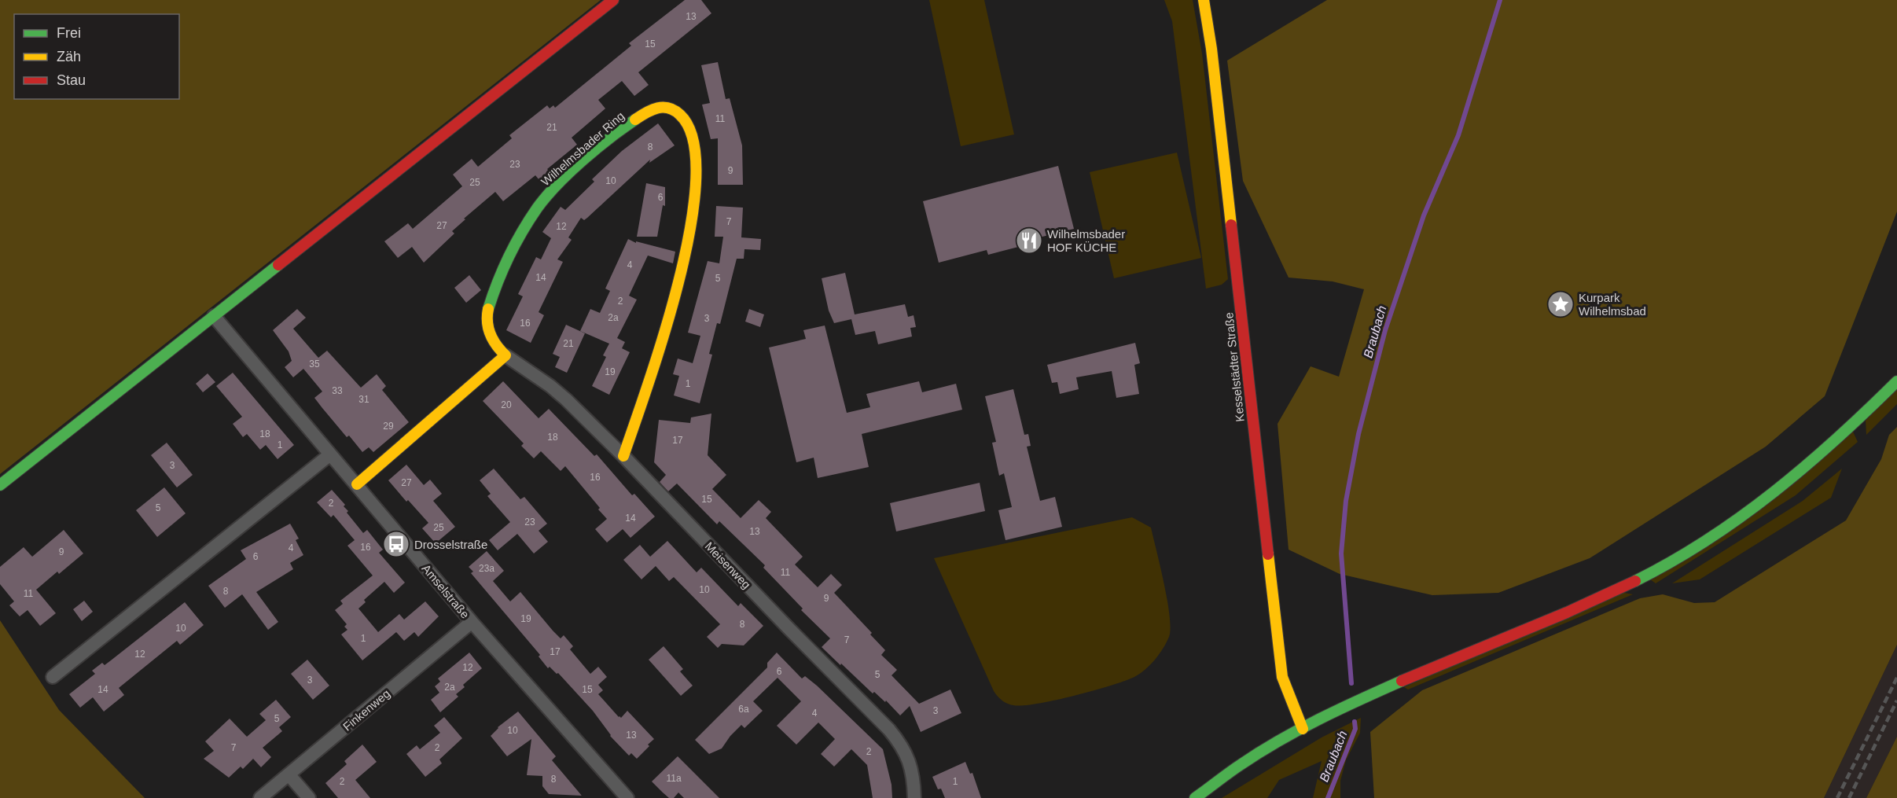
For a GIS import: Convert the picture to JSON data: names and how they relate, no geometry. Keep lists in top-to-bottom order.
{
  "streets": {
    "street": [
      "Wilhelmsbader Ring",
      "Kesselstädter Straße",
      "Meisenweg",
      "Amselstraße",
      "Finkenweg"
    ]
  },
  "crossings": [
    ["Wilhelmsbader Ring", "Meisenweg"],
    ["Amselstraße", "Finkenweg"]
  ],
  "water": ["Braubach"],
  "places": {
    "restaurant": ["Wilhelmsbader HOF KÜCHE"],
    "place": ["Kurpark Wilhelmsbad"],
    "bus stop": ["Drosselstraße"]
  },
  "house_numbers": [
    "13",
    "15",
    "11",
    "21",
    "8",
    "23",
    "9",
    "10",
    "25",
    "6",
    "7",
    "27",
    "12",
    "4",
    "14",
    "5",
    "2",
    "2a",
    "3",
    "16",
    "21",
    "35",
    "19",
    "1",
    "33",
    "31",
    "20",
    "29",
    "18",
    "18",
    "17",
    "1",
    "3",
    "16",
    "27",
    "15",
    "2",
    "5",
    "14",
    "23",
    "25",
    "13",
    "16",
    "4",
    "9",
    "6",
    "23a",
    "11",
    "10",
    "8",
    "11",
    "9",
    "19",
    "8",
    "10",
    "1",
    "7",
    "17",
    "12",
    "12",
    "6",
    "5",
    "3",
    "2a",
    "14",
    "15",
    "6a",
    "3",
    "4",
    "5",
    "10",
    "13",
    "7",
    "2",
    "2",
    "11a",
    "8",
    "2",
    "1"
  ],
  "legend": ["Frei", "Zäh", "Stau"]
}
